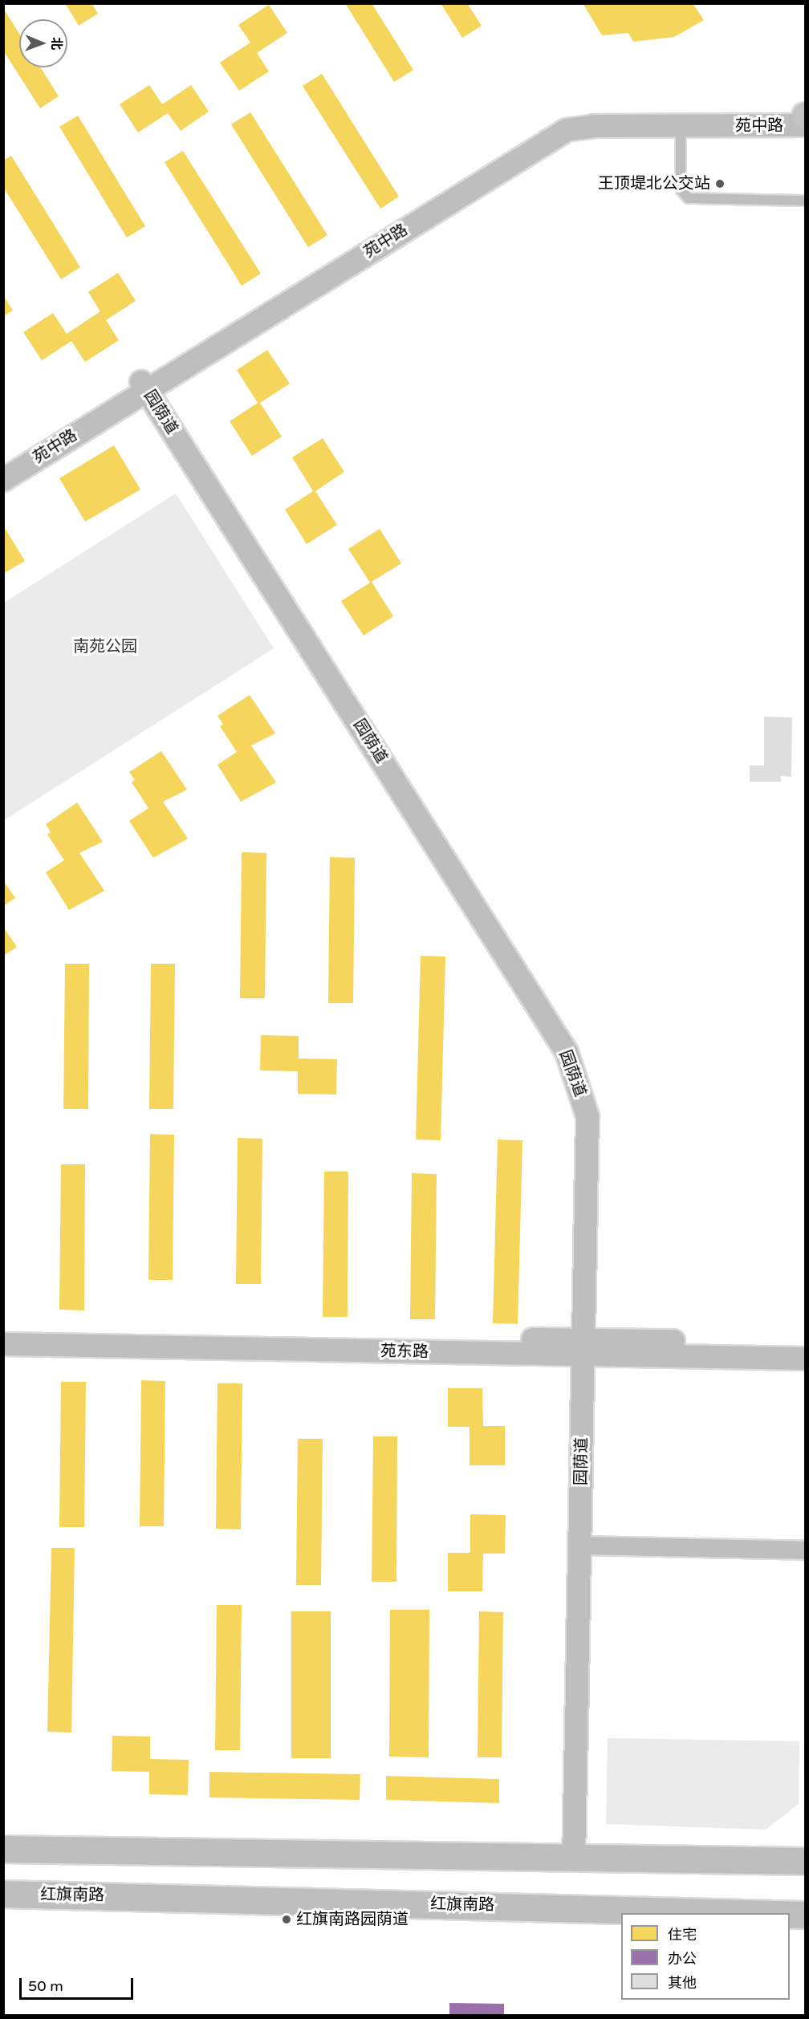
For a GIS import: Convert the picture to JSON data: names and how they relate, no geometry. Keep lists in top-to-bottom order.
{
  "streets": {
    "main road": ["红旗南路"],
    "street": ["苑中路", "园荫道", "苑东路"]
  },
  "crossings": [
    ["苑中路", "园荫道"],
    ["园荫道", "苑东路"]
  ],
  "parks": ["南苑公园"],
  "places": ["王顶堤北公交站", "红旗南路园荫道"],
  "legend": ["住宅", "办公", "其他"],
  "scale_bar": "50 m",
  "north": "right"
}
